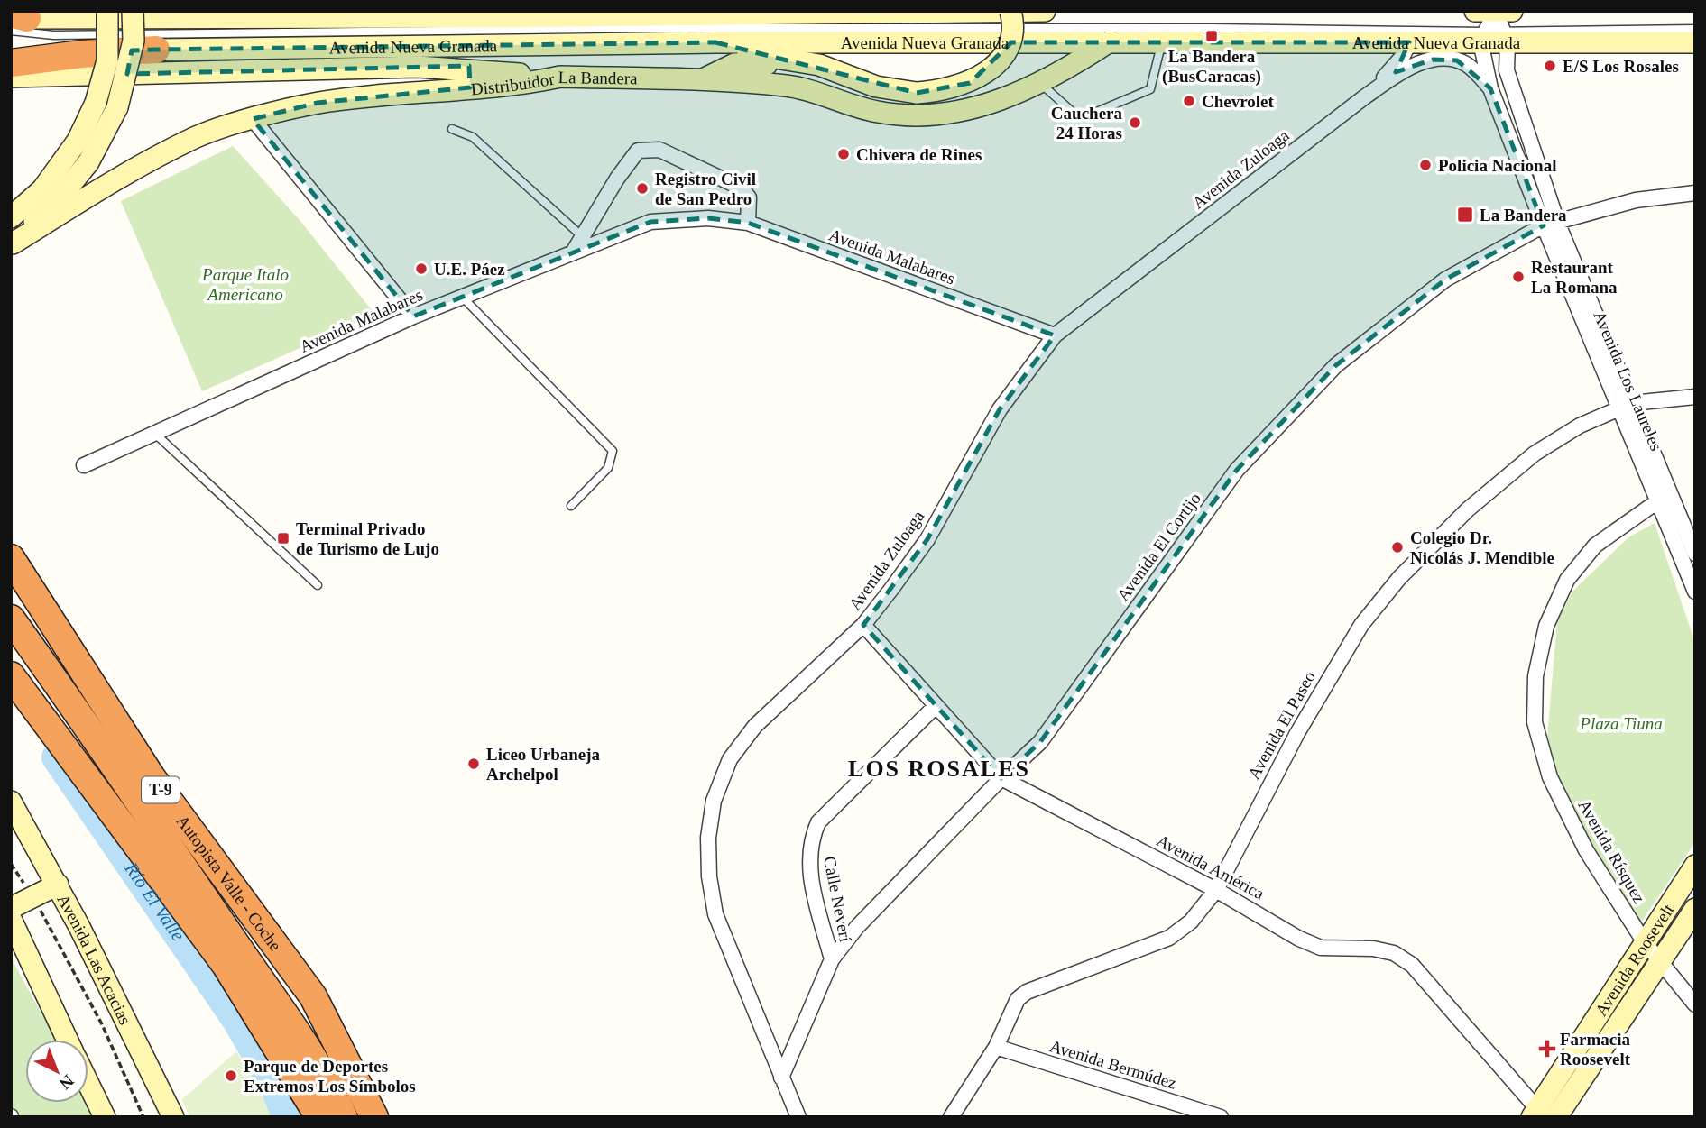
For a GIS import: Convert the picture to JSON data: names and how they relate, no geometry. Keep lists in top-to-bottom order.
{
  "streets": {
    "highway": ["T-9", "Autopista Valle - Coche"],
    "main road": [
      "Avenida Nueva Granada",
      "Distribuidor La Bandera",
      "Avenida Las Acacias",
      "Avenida Roosevelt"
    ],
    "street": [
      "Avenida Zuloaga",
      "Avenida Malabares",
      "Avenida Los Laureles",
      "Avenida El Cortijo",
      "Avenida El Paseo",
      "Avenida Rísquez",
      "Avenida América",
      "Calle Neverí",
      "Avenida Bermúdez"
    ]
  },
  "crossings": [
    ["Avenida Nueva Granada", "Distribuidor La Bandera"],
    ["Avenida Nueva Granada", "Avenida Zuloaga"],
    ["Avenida Nueva Granada", "Avenida Los Laureles"],
    ["Avenida Zuloaga", "Avenida Malabares"],
    ["Avenida Zuloaga", "Avenida Los Laureles"],
    ["Avenida Zuloaga", "Avenida El Cortijo"],
    ["Avenida Zuloaga", "Avenida América"],
    ["Avenida Los Laureles", "Avenida El Cortijo"],
    ["Avenida Los Laureles", "Avenida El Paseo"],
    ["Avenida Los Laureles", "Avenida Rísquez"],
    ["Avenida El Cortijo", "Avenida América"],
    ["Avenida El Cortijo", "Calle Neverí"],
    ["Avenida El Paseo", "Avenida América"],
    ["Avenida El Paseo", "Avenida Bermúdez"],
    ["Avenida Rísquez", "Avenida Roosevelt"],
    ["Avenida América", "Calle Neverí"],
    ["Avenida América", "Avenida Roosevelt"]
  ],
  "districts": ["LOS ROSALES"],
  "water": ["Río El Valle"],
  "parks": ["Parque Italo Americano", "Plaza Tiuna"],
  "places": {
    "transit": ["La Bandera (BusCaracas)", "La Bandera", "Terminal Privado de Turismo de Lujo"],
    "other": [
      "E/S Los Rosales",
      "Chevrolet",
      "Cauchera 24 Horas",
      "Chivera de Rines",
      "Policia Nacional",
      "Registro Civil de San Pedro",
      "U.E. Páez",
      "Restaurant La Romana",
      "Colegio Dr. Nicolás J. Mendible",
      "Liceo Urbaneja Archelpol",
      "Parque de Deportes Extremos Los Símbolos"
    ],
    "health": ["Farmacia Roosevelt"]
  },
  "north": "bottom right"
}
